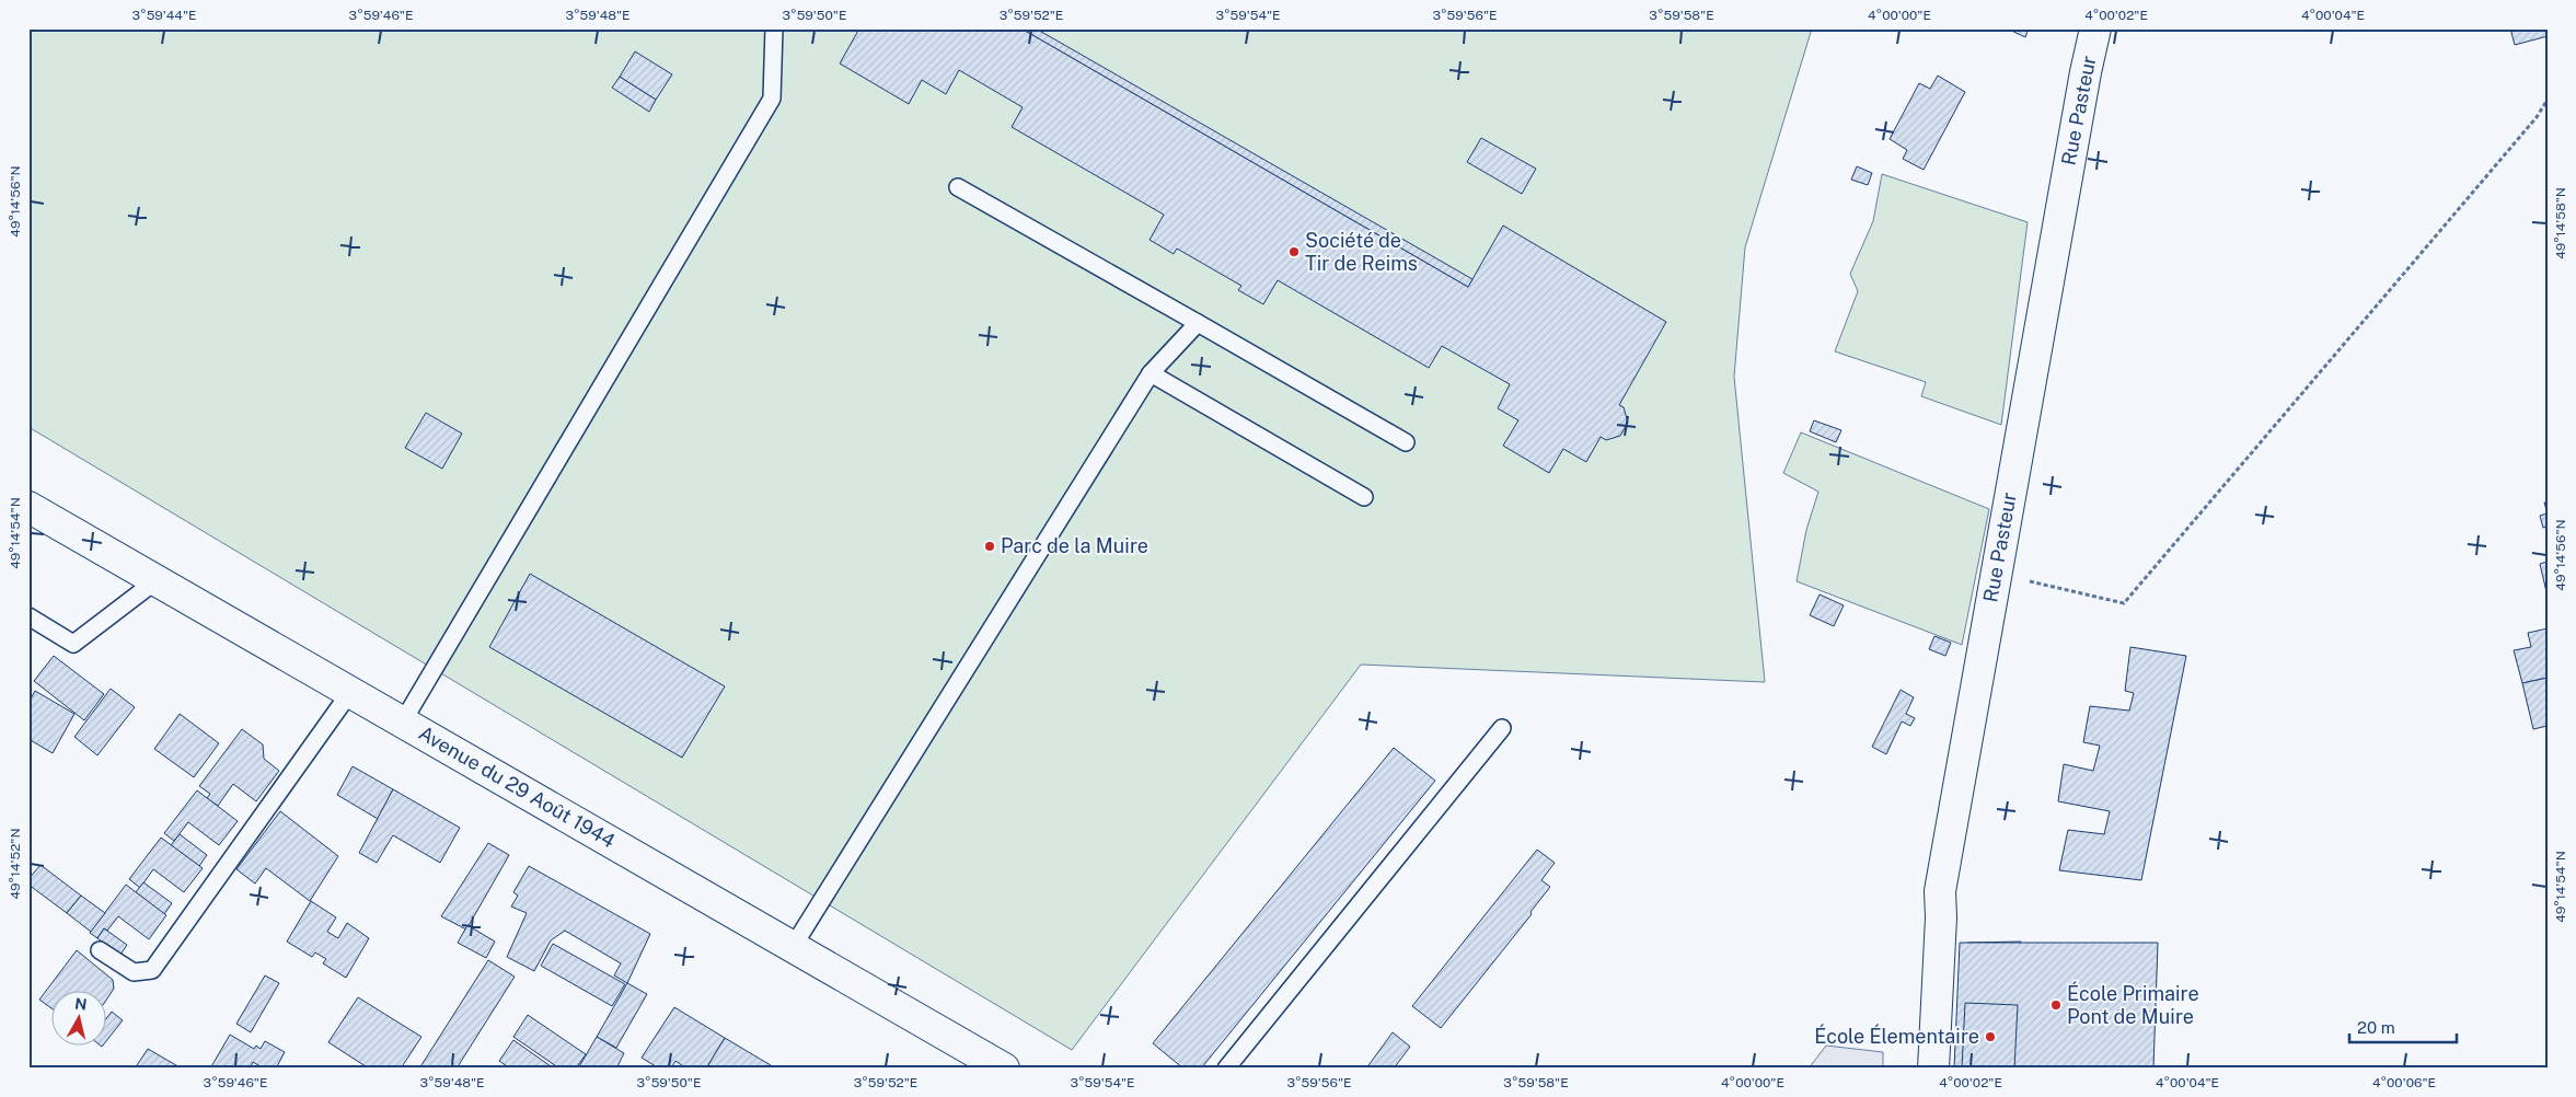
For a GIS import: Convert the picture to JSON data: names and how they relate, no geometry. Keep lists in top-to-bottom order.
{
  "streets": {
    "main road": ["Rue Pasteur", "Avenue du 29 Août 1944"]
  },
  "places": [
    "Société de Tir de Reims",
    "Parc de la Muire",
    "École Primaire Pont de Muire",
    "École Élementaire"
  ],
  "scale_bar": "20 m",
  "north": "top",
  "coordinates": [
    "3°59'44\"E",
    "3°59'46\"E",
    "3°59'48\"E",
    "3°59'50\"E",
    "3°59'52\"E",
    "3°59'54\"E",
    "3°59'56\"E",
    "3°59'58\"E",
    "4°00'00\"E",
    "4°00'02\"E",
    "4°00'04\"E",
    "49°14'56\"N",
    "49°14'58\"N",
    "49°14'54\"N",
    "49°14'52\"N",
    "4°00'06\"E"
  ]
}
